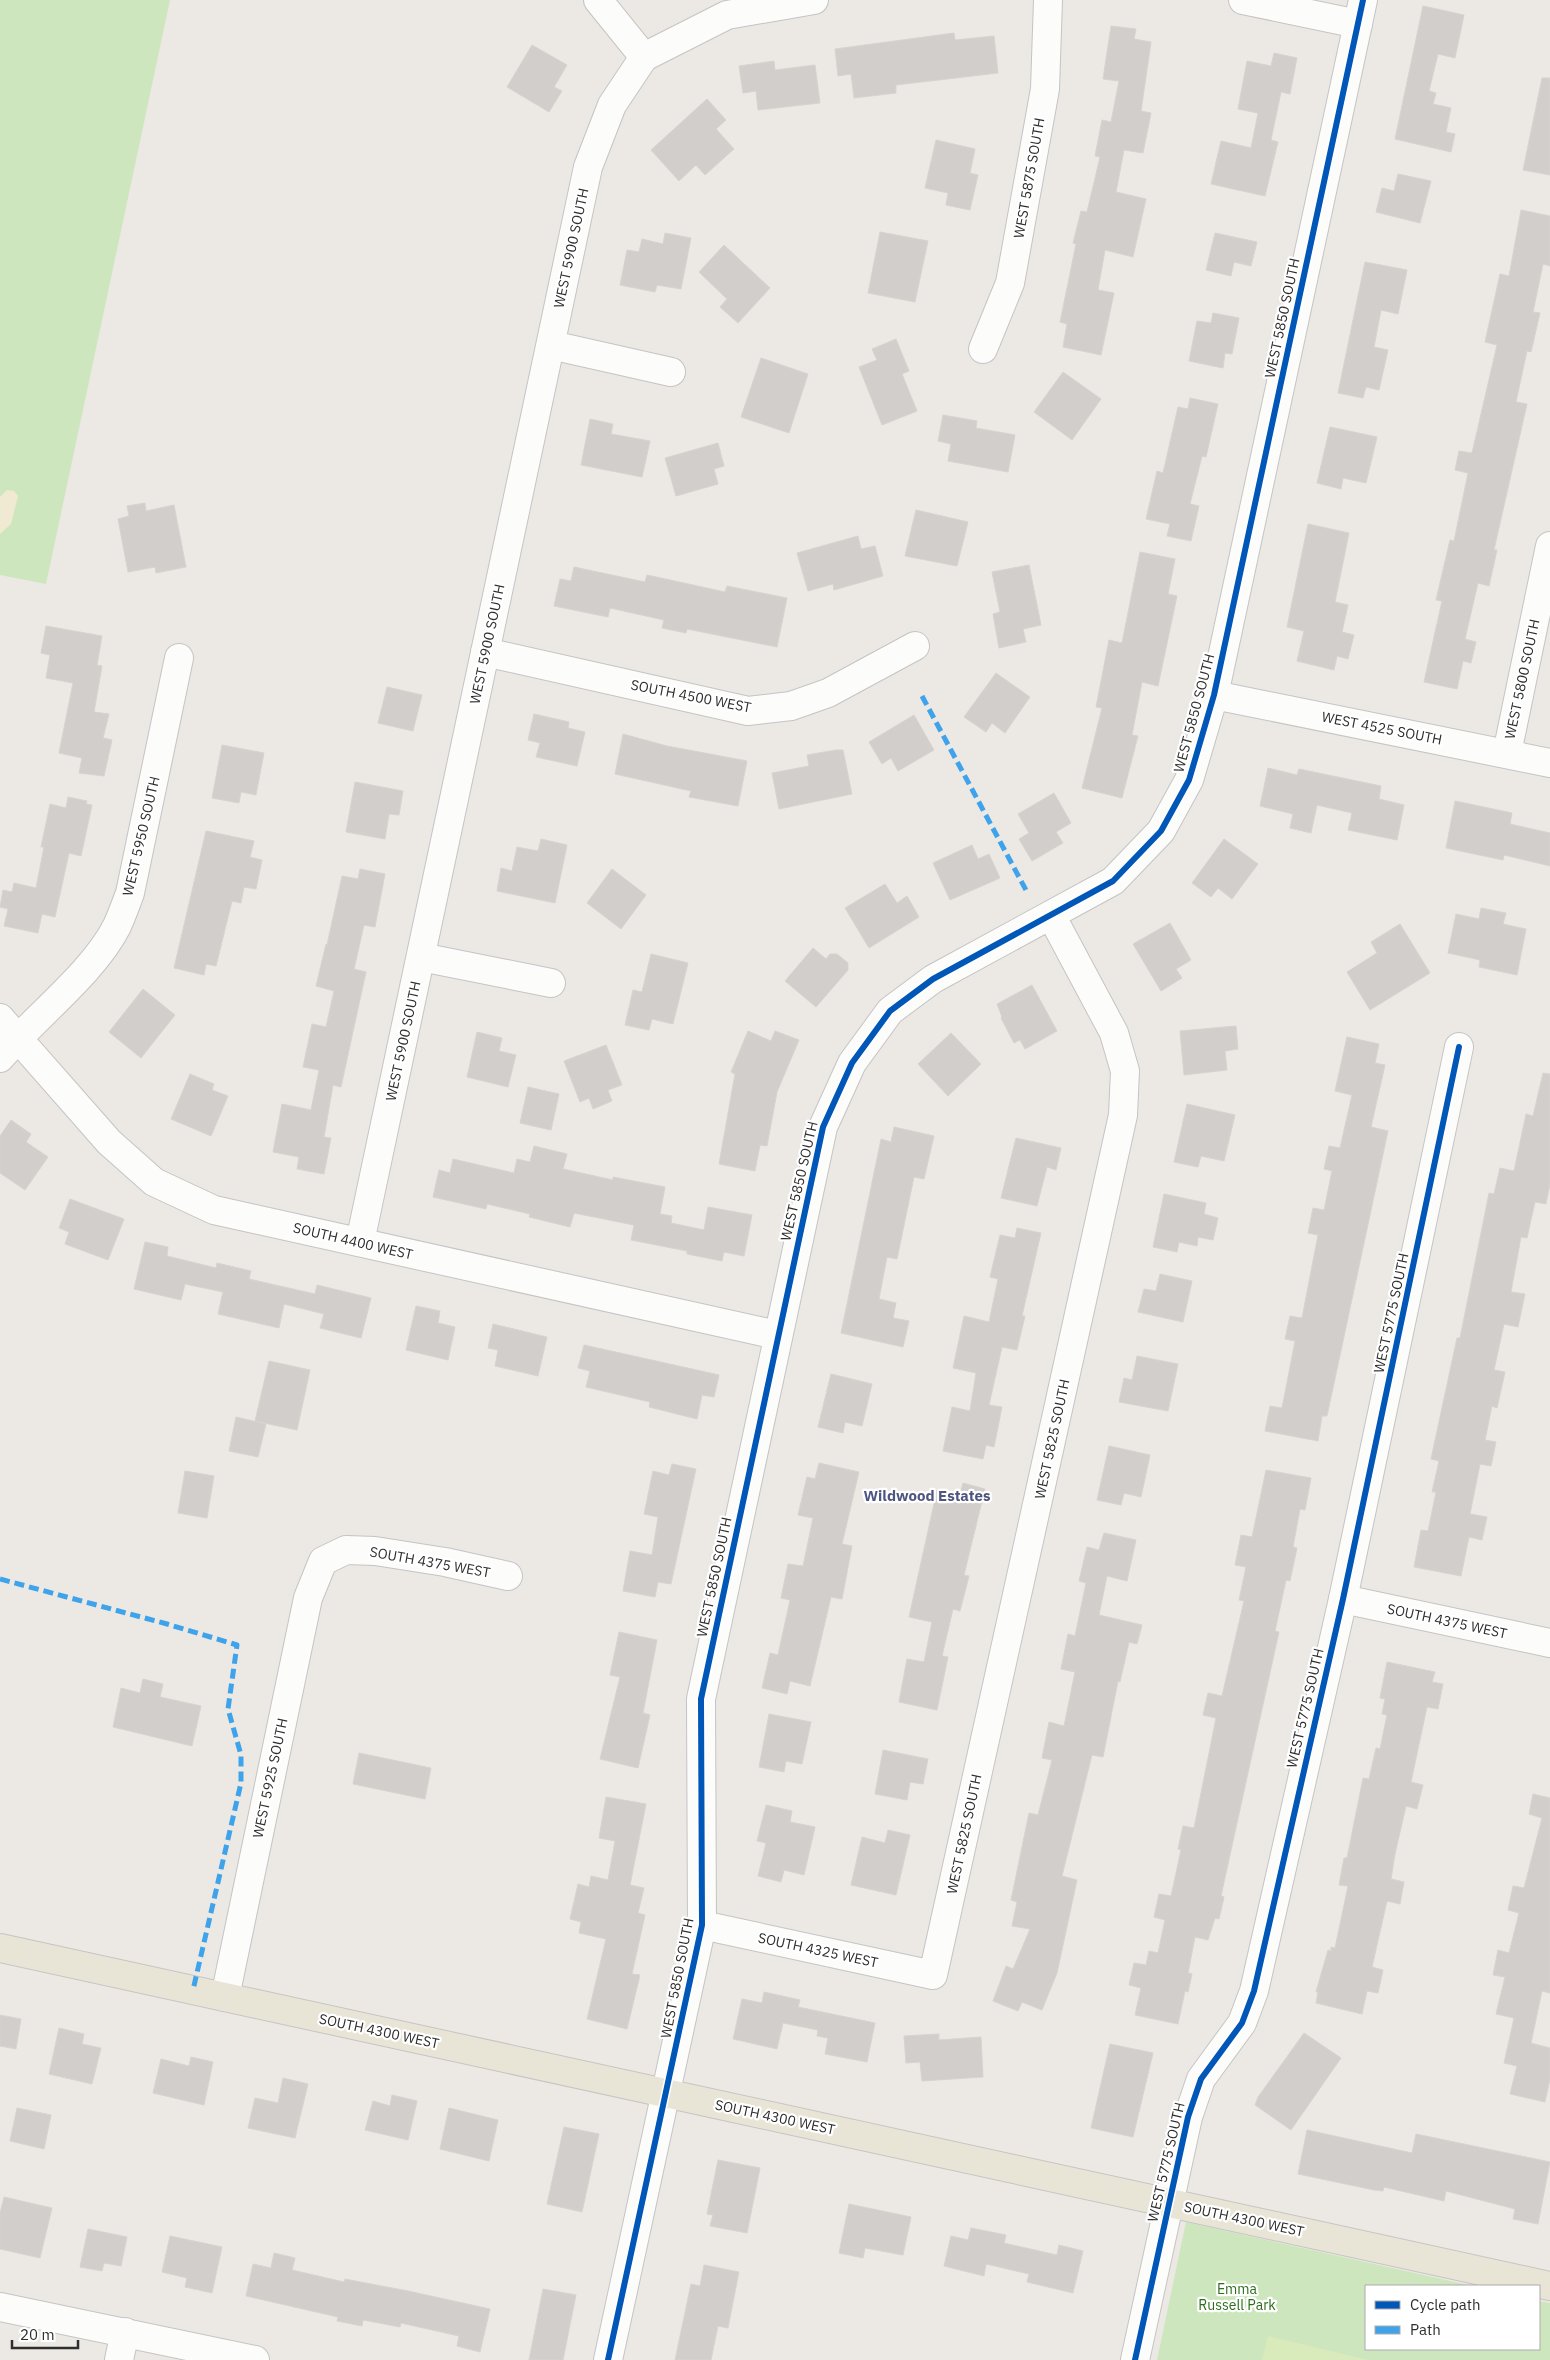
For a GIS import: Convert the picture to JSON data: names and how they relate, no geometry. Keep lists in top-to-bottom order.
{
  "streets": {
    "main road": ["SOUTH 4300 WEST"],
    "street": [
      "WEST 5875 SOUTH",
      "WEST 5900 SOUTH",
      "WEST 5850 SOUTH",
      "WEST 5800 SOUTH",
      "SOUTH 4500 WEST",
      "WEST 4525 SOUTH",
      "WEST 5950 SOUTH",
      "SOUTH 4400 WEST",
      "WEST 5775 SOUTH",
      "WEST 5825 SOUTH",
      "SOUTH 4375 WEST",
      "WEST 5925 SOUTH",
      "SOUTH 4325 WEST"
    ]
  },
  "crossings": [
    ["WEST 5900 SOUTH", "SOUTH 4500 WEST"],
    ["WEST 5900 SOUTH", "SOUTH 4400 WEST"],
    ["WEST 5850 SOUTH", "WEST 4525 SOUTH"],
    ["WEST 5850 SOUTH", "SOUTH 4400 WEST"],
    ["WEST 5850 SOUTH", "WEST 5825 SOUTH"],
    ["WEST 5850 SOUTH", "SOUTH 4325 WEST"],
    ["WEST 5850 SOUTH", "SOUTH 4300 WEST"],
    ["WEST 5800 SOUTH", "WEST 4525 SOUTH"],
    ["WEST 5950 SOUTH", "SOUTH 4400 WEST"],
    ["WEST 5775 SOUTH", "SOUTH 4375 WEST"],
    ["WEST 5775 SOUTH", "SOUTH 4300 WEST"],
    ["WEST 5825 SOUTH", "SOUTH 4325 WEST"],
    ["SOUTH 4375 WEST", "WEST 5925 SOUTH"],
    ["WEST 5925 SOUTH", "SOUTH 4300 WEST"]
  ],
  "districts": ["Wildwood Estates"],
  "parks": ["Emma Russell Park"],
  "legend": ["Cycle path", "Path"],
  "scale_bar": "20 m"
}
